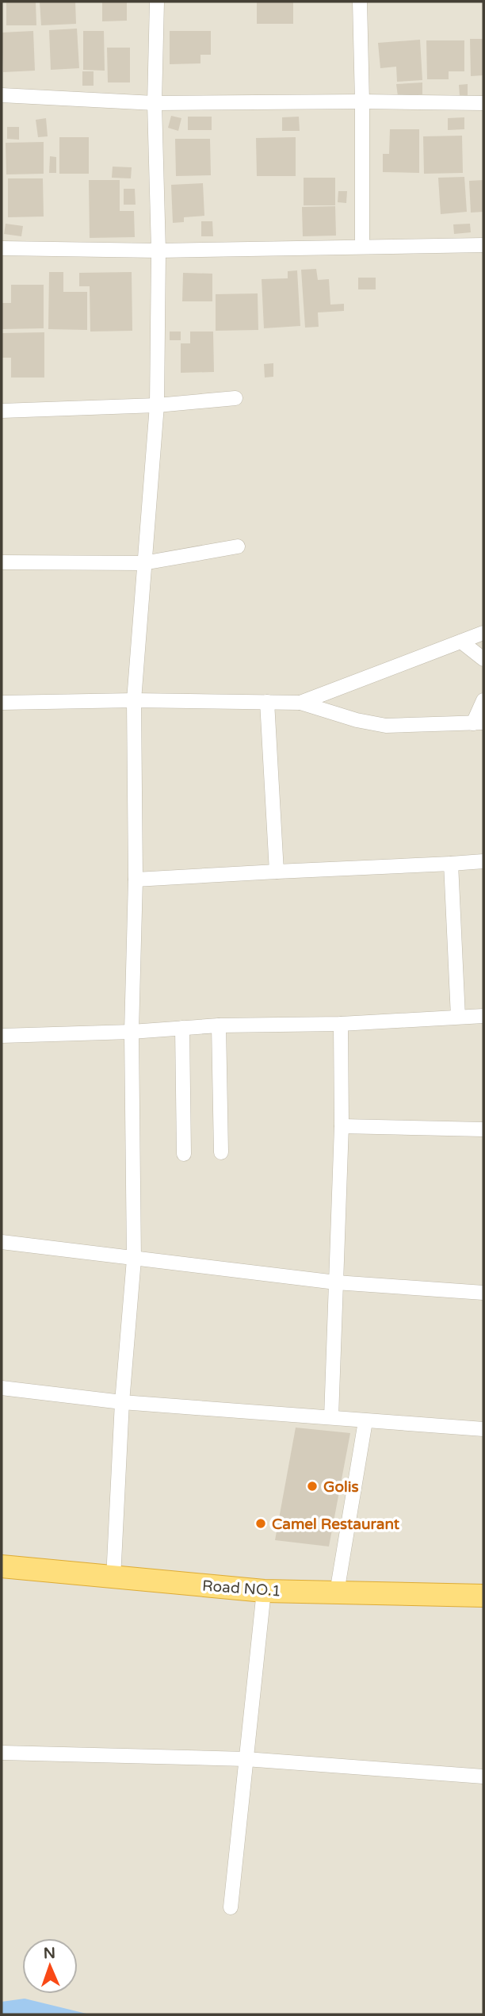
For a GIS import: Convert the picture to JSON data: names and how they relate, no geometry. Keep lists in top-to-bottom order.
{
  "streets": {
    "highway": ["Road NO.1"]
  },
  "places": ["Golis", "Camel Restaurant"],
  "north": "top"
}
